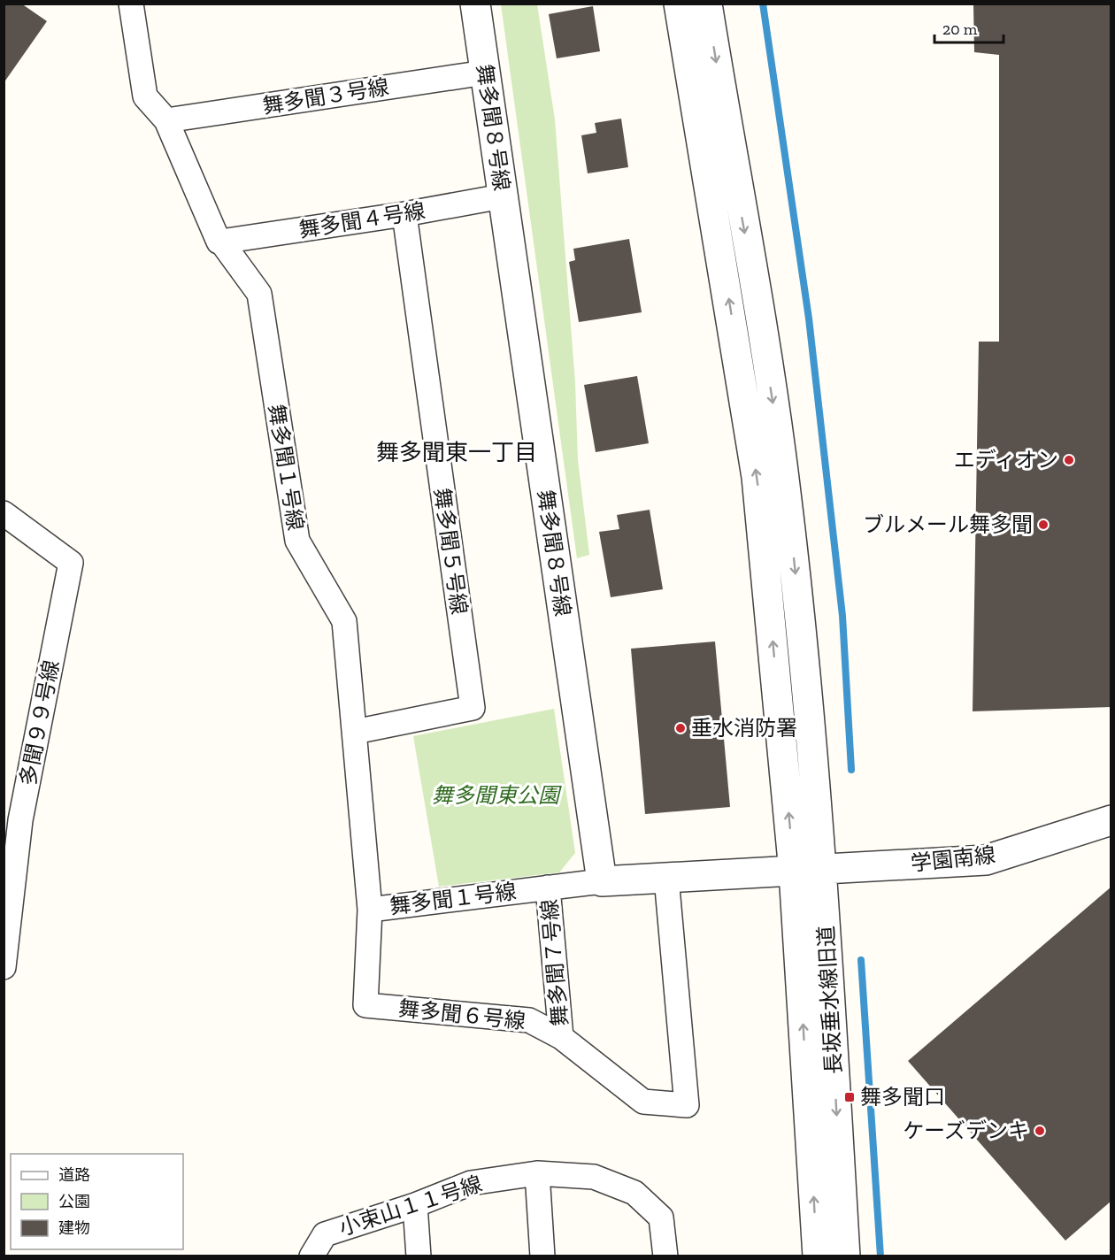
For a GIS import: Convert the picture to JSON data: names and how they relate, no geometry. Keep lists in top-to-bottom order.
{
  "streets": {
    "street": [
      "舞多聞３号線",
      "舞多聞８号線",
      "舞多聞４号線",
      "舞多聞１号線",
      "舞多聞５号線",
      "多聞９９号線",
      "学園南線",
      "舞多聞７号線",
      "長坂垂水線旧道",
      "舞多聞６号線",
      "小束山１１号線"
    ]
  },
  "crossings": [
    ["舞多聞３号線", "舞多聞８号線"],
    ["舞多聞３号線", "舞多聞１号線"],
    ["舞多聞８号線", "舞多聞４号線"],
    ["舞多聞８号線", "舞多聞１号線"],
    ["舞多聞４号線", "舞多聞１号線"],
    ["舞多聞４号線", "舞多聞５号線"],
    ["舞多聞１号線", "舞多聞５号線"],
    ["舞多聞１号線", "舞多聞７号線"],
    ["舞多聞１号線", "舞多聞６号線"],
    ["学園南線", "長坂垂水線旧道"],
    ["舞多聞７号線", "舞多聞６号線"]
  ],
  "districts": ["舞多聞東一丁目"],
  "parks": ["舞多聞東公園"],
  "places": {
    "other": [
      "エディオン",
      "ブルメール舞多聞",
      "垂水消防署",
      "ケーズデンキ"
    ],
    "transit": ["舞多聞口"]
  },
  "legend": ["道路", "公園", "建物"],
  "scale_bar": "20 m"
}
